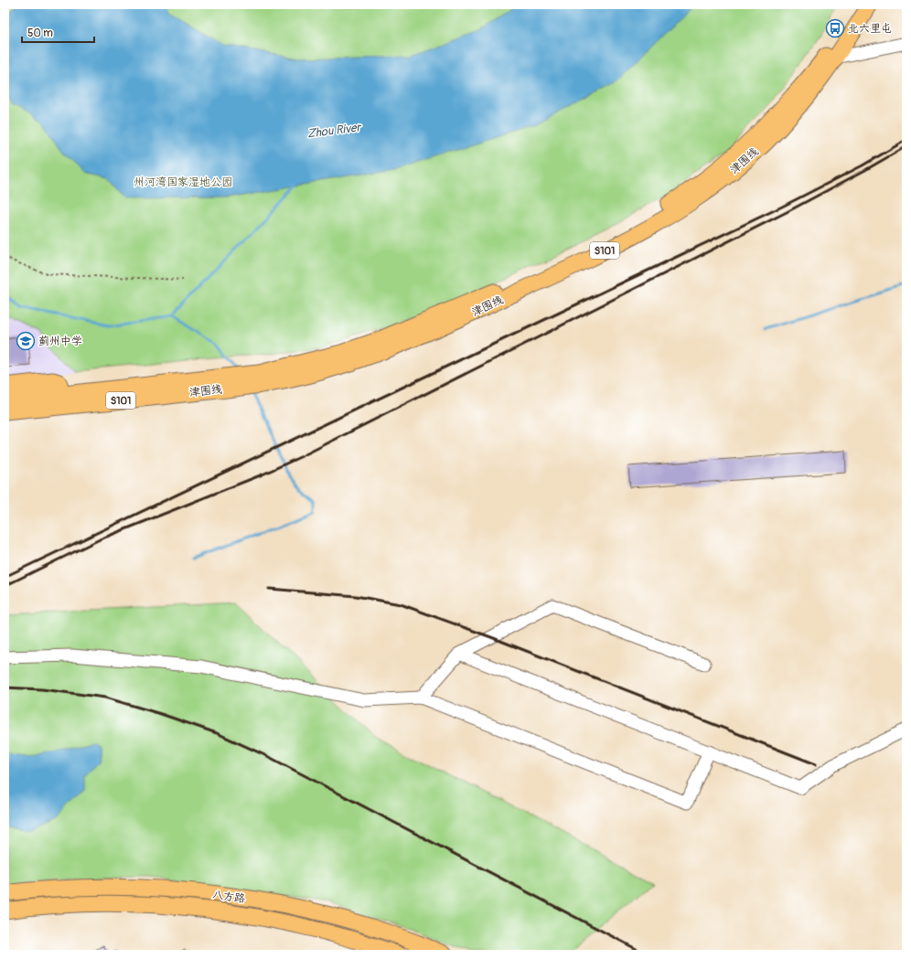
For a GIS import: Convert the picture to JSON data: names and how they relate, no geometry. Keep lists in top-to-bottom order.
{
  "streets": {
    "main road": ["津围线", "S101", "八方路"]
  },
  "water": ["Zhou River"],
  "parks": ["州河湾国家湿地公园"],
  "places": {
    "bus stop": ["北六里屯"],
    "school or university": ["蓟州中学"]
  },
  "scale_bar": "50 m"
}
